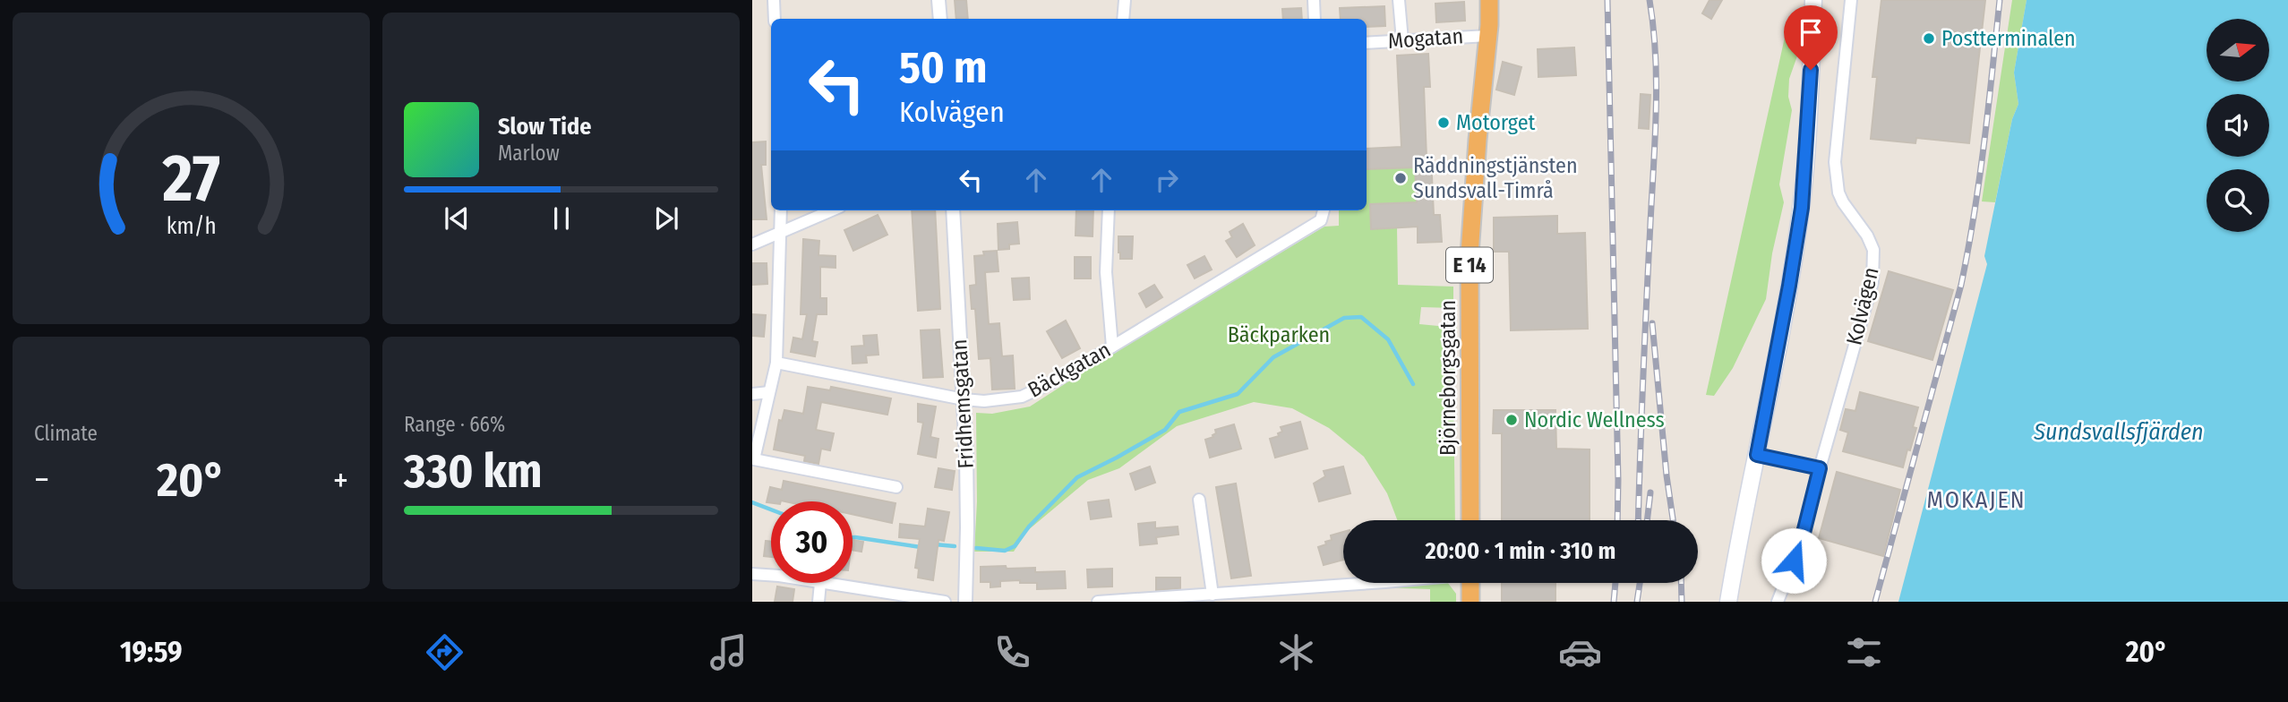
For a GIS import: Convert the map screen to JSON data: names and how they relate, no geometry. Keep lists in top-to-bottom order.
{
  "streets": {
    "highway": ["E 14", "Björneborgsgatan"],
    "street": [
      "Mogatan",
      "Kolvägen",
      "Bäckgatan",
      "Fridhemsgatan"
    ]
  },
  "crossings": [
    ["Mogatan", "Björneborgsgatan"],
    ["Bäckgatan", "Fridhemsgatan"]
  ],
  "districts": ["MOKAJEN"],
  "water": ["Sundsvallsfjärden"],
  "parks": ["Bäckparken"],
  "places": [
    "Postterminalen",
    "Motorget",
    "Räddningstjänsten Sundsvall-Timrå",
    "Nordic Wellness"
  ],
  "north": "right",
  "page": {
    "turn": ["50 m", "Kolvägen"],
    "song": ["Slow Tide", "Marlow"],
    "tile": [
      "Climate",
      ["Range · 66%", "330 km"]
    ],
    "heat": ["−", "20°", "+"],
    "limit": "30",
    "trip": "20:00 · 1 min · 310 m",
    "tabs": ["19:59", "20°"],
    "gauge": ["27", "km/h"]
  }
}
